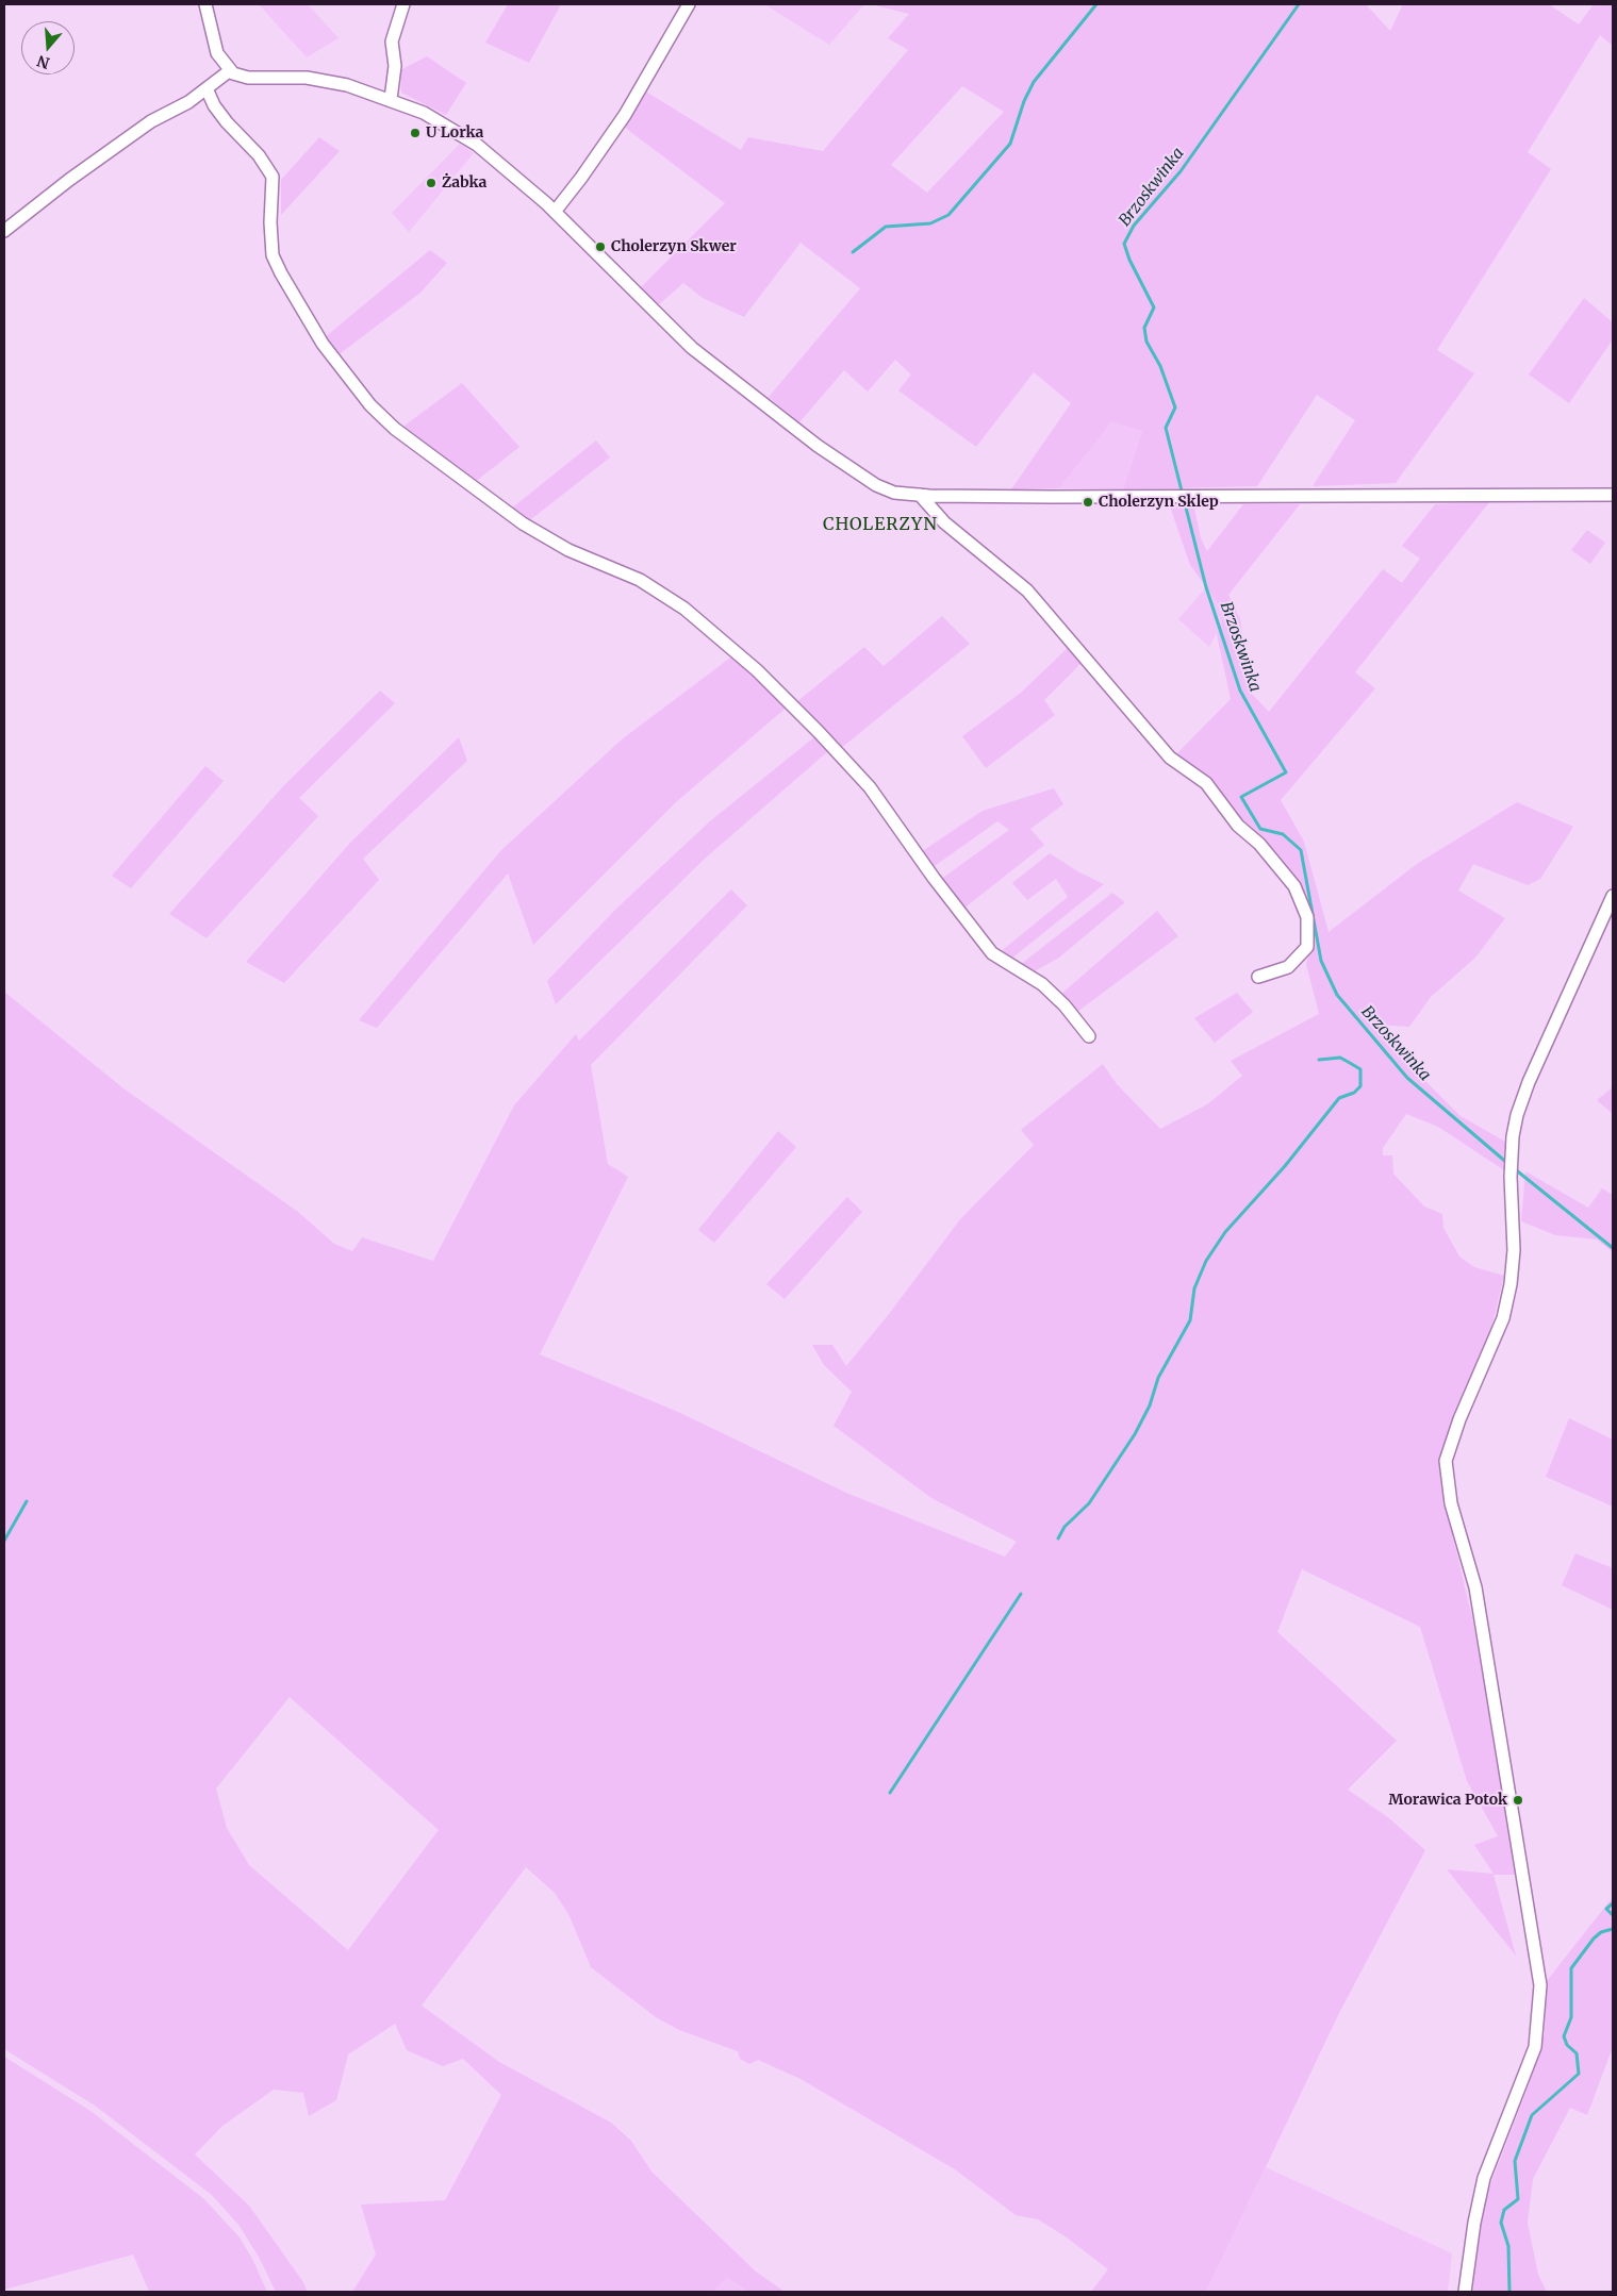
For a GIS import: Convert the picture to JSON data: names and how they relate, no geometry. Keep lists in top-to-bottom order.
{
  "districts": ["CHOLERZYN"],
  "water": ["Brzoskwinka"],
  "places": [
    "U Lorka",
    "Żabka",
    "Cholerzyn Skwer",
    "Cholerzyn Sklep",
    "Morawica Potok"
  ],
  "north": "bottom"
}
